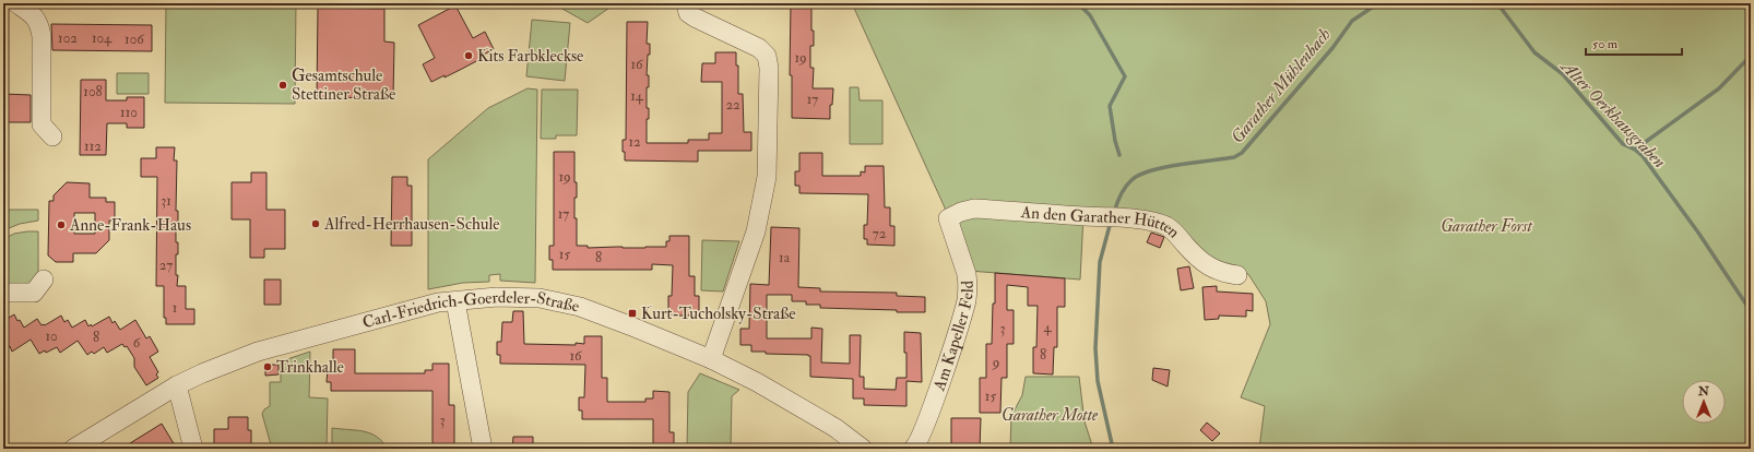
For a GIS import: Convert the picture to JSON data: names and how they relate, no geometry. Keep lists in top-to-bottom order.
{
  "streets": {
    "street": ["An den Garather Hütten", "Carl-Friedrich-Goerdeler-Straße", "Am Kapeller Feld"]
  },
  "crossings": [
    ["An den Garather Hütten", "Am Kapeller Feld"]
  ],
  "water": ["Garather Mühlenbach", "Alter Oerkhausgraben"],
  "parks": ["Garather Forst", "Garather Motte"],
  "places": {
    "other": [
      "Kits Farbkleckse",
      "Gesamtschule Stettiner Straße",
      "Alfred-Herrhausen-Schule",
      "Anne-Frank-Haus",
      "Trinkhalle"
    ],
    "transit": ["Kurt-Tucholsky-Straße"]
  },
  "house_numbers": [
    "102",
    "104",
    "106",
    "19",
    "16",
    "108",
    "14",
    "17",
    "22",
    "110",
    "12",
    "112",
    "19",
    "31",
    "17",
    "72",
    "15",
    "8",
    "1a",
    "27",
    "1",
    "4",
    "3",
    "10",
    "8",
    "6",
    "8",
    "16",
    "9",
    "15",
    "3"
  ],
  "scale_bar": "50 m",
  "north": "top"
}
